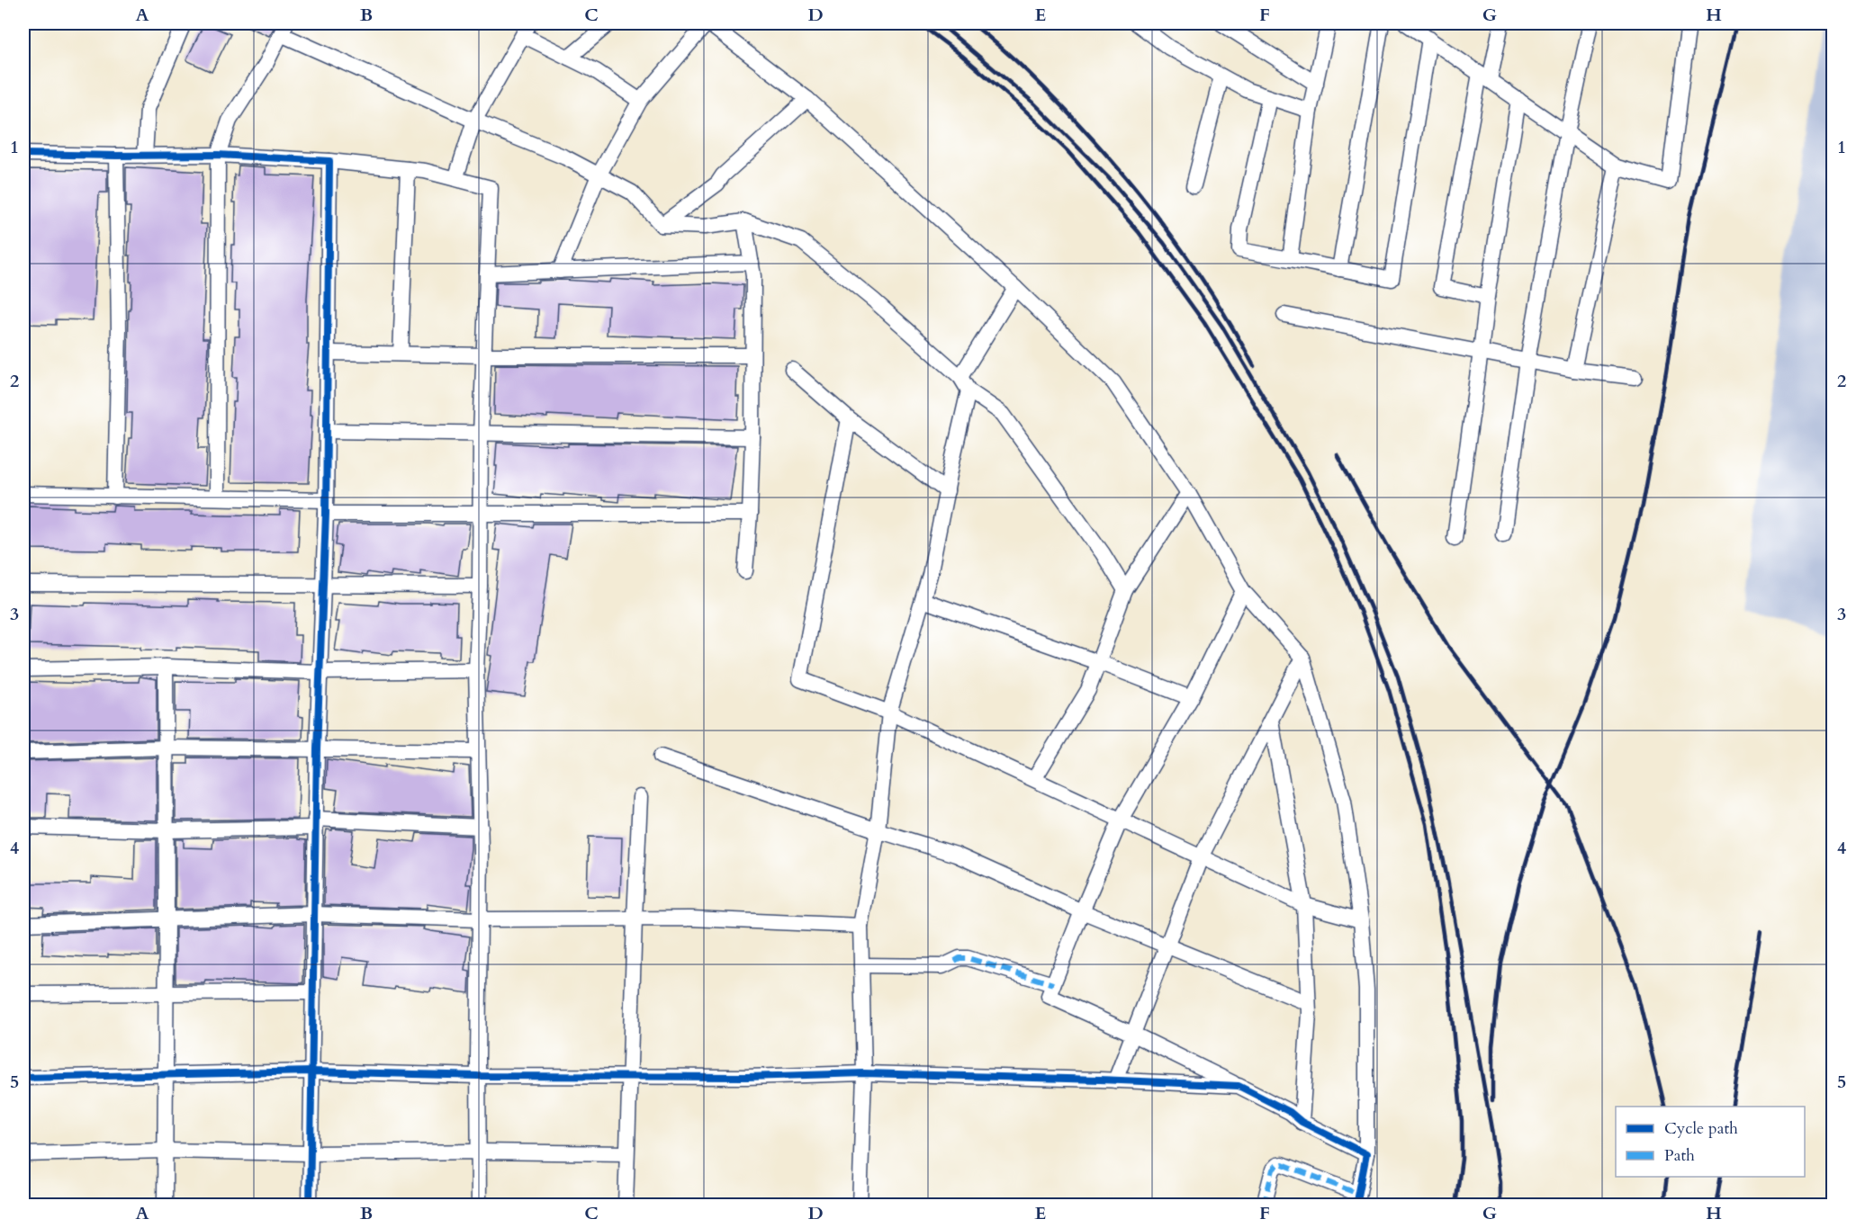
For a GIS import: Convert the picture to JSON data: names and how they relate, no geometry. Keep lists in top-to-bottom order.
{
  "legend": ["Cycle path", "Path"],
  "grid": {
    "columns": [
      "A",
      "B",
      "C",
      "D",
      "E",
      "F",
      "G",
      "H"
    ],
    "rows": [
      "1",
      "2",
      "3",
      "4",
      "5"
    ]
  }
}
